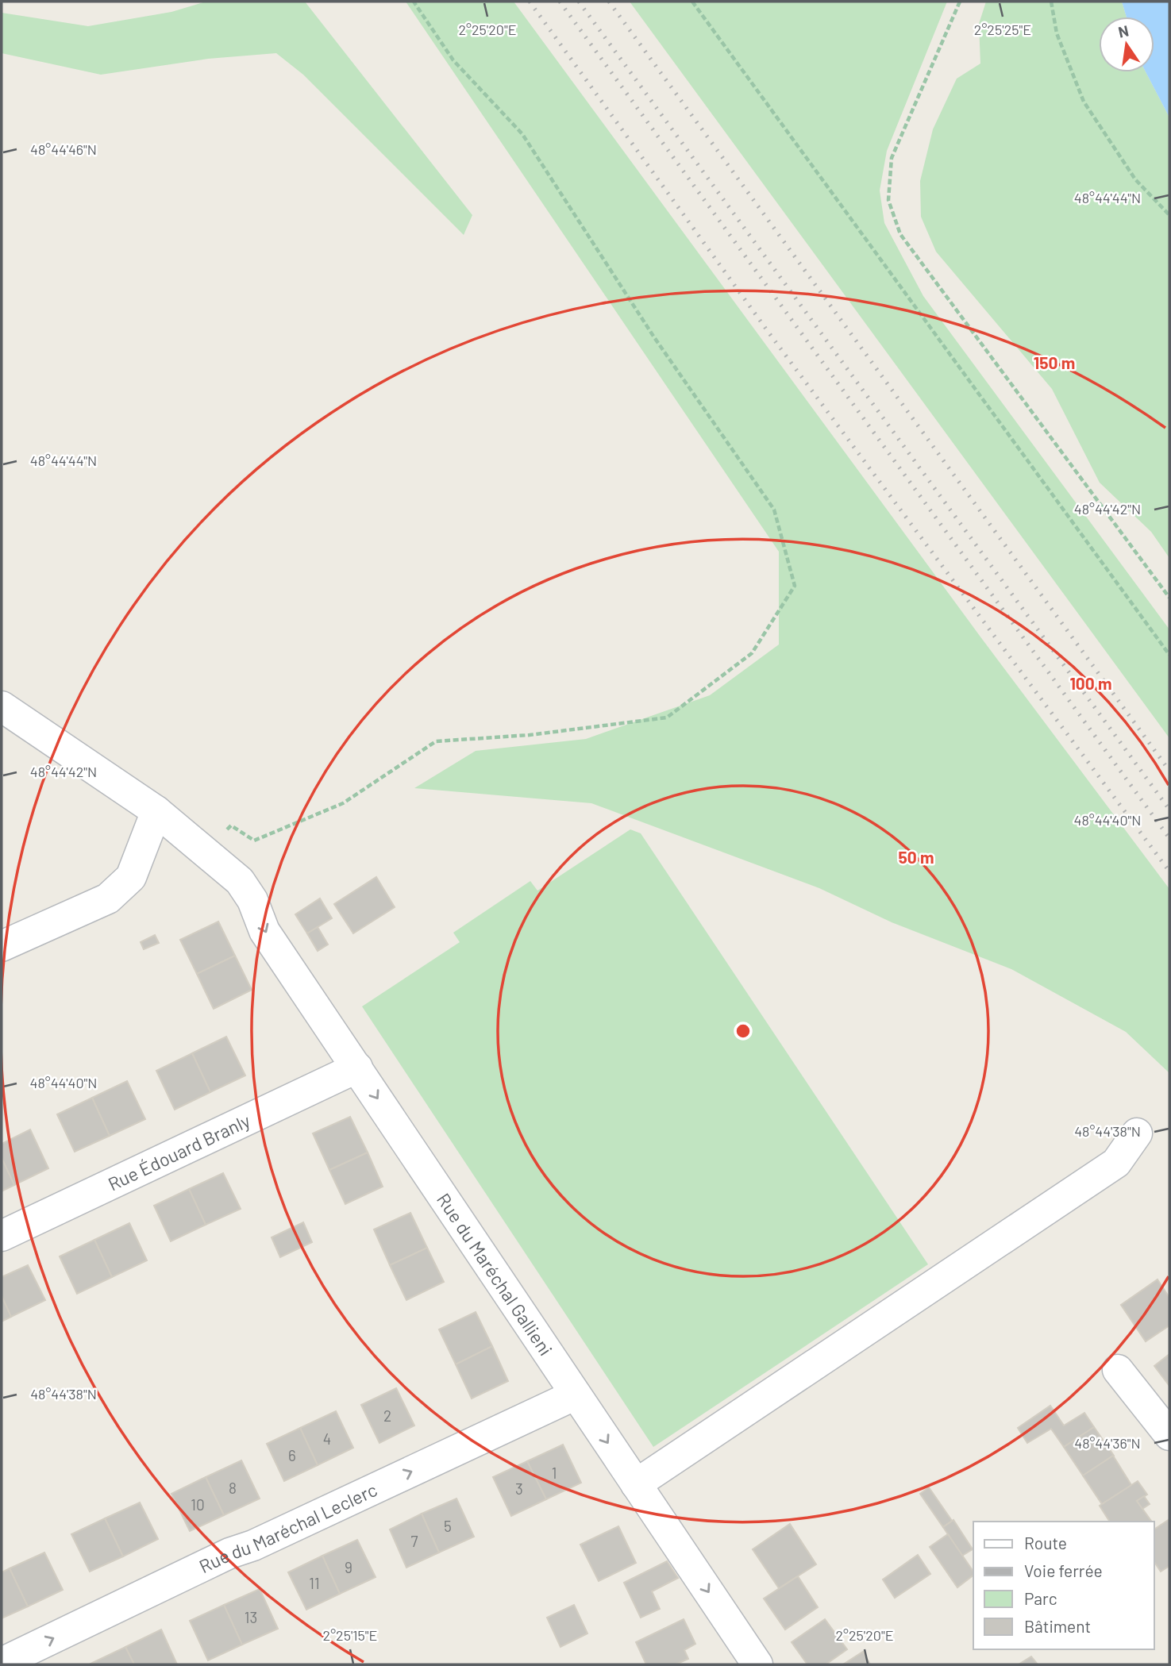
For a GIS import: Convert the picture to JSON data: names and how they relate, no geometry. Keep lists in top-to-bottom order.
{
  "streets": {
    "street": ["Rue Édouard Branly", "Rue du Maréchal Gallieni", "Rue du Maréchal Leclerc"]
  },
  "crossings": [
    ["Rue Édouard Branly", "Rue du Maréchal Gallieni"],
    ["Rue du Maréchal Gallieni", "Rue du Maréchal Leclerc"]
  ],
  "one_way": ["Rue du Maréchal Gallieni", "Rue du Maréchal Leclerc"],
  "house_numbers": [
    "2",
    "4",
    "6",
    "1",
    "8",
    "3",
    "10",
    "5",
    "7",
    "9",
    "11",
    "13"
  ],
  "legend": [
    "Route",
    "Voie ferrée",
    "Parc",
    "Bâtiment"
  ],
  "north": "top",
  "coordinates": [
    "2°25'20\"E",
    "2°25'25\"E",
    "48°44'46\"N",
    "48°44'44\"N",
    "48°44'42\"N",
    "48°44'40\"N",
    "48°44'38\"N",
    "48°44'36\"N",
    "2°25'15\"E"
  ],
  "rings": ["150 m", "100 m", "50 m"]
}
